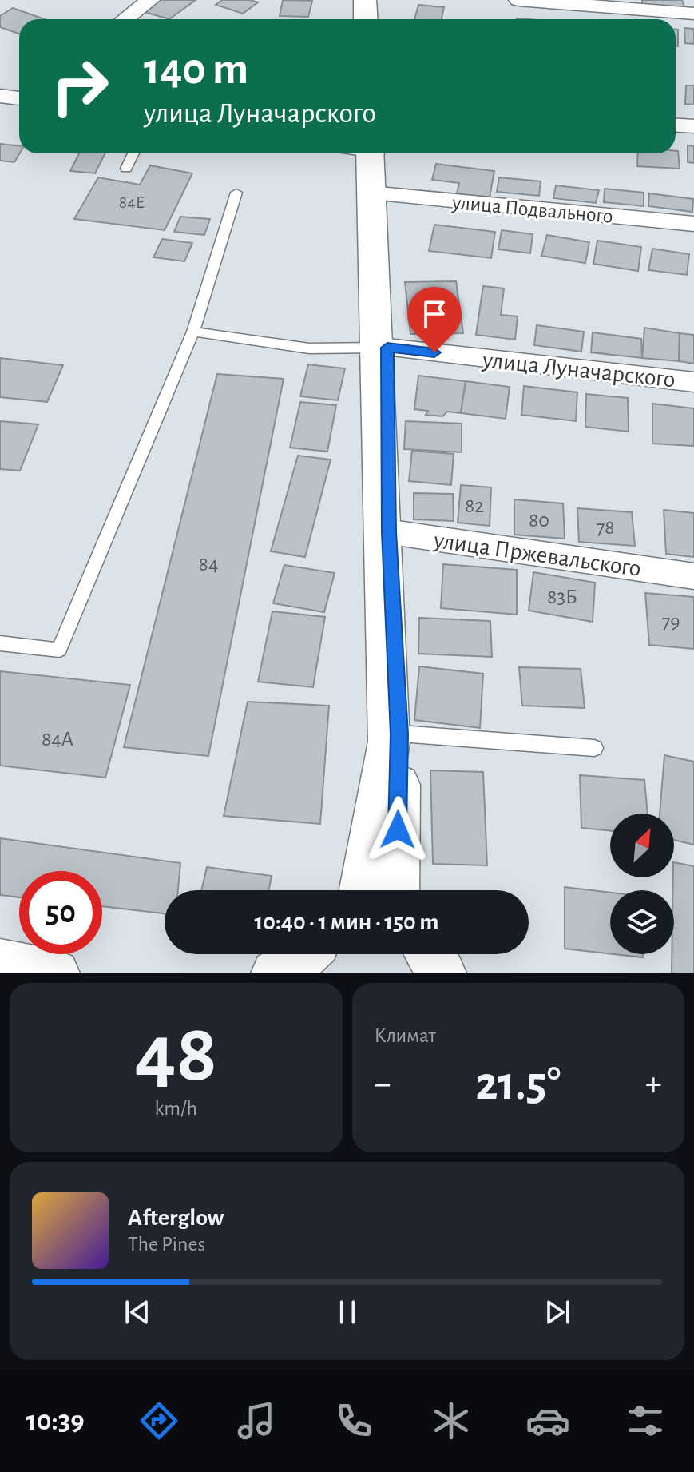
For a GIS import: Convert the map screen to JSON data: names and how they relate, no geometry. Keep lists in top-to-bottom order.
{
  "streets": {
    "street": ["улица Подвального", "улица Луначарского", "улица Пржевальского"]
  },
  "house_numbers": [
    "84Е",
    "82",
    "80",
    "78",
    "84",
    "83Б",
    "79",
    "84А"
  ],
  "north": "top right",
  "page": {
    "turn": ["140 m", "улица Луначарского"],
    "limit": "50",
    "trip": "10:40 · 1 мин · 150 m",
    "tile": [
      ["48", "km/h"],
      "Климат"
    ],
    "heat": ["−", "21.5°", "+"],
    "song": ["Afterglow", "The Pines"],
    "tabs": "10:39"
  }
}
